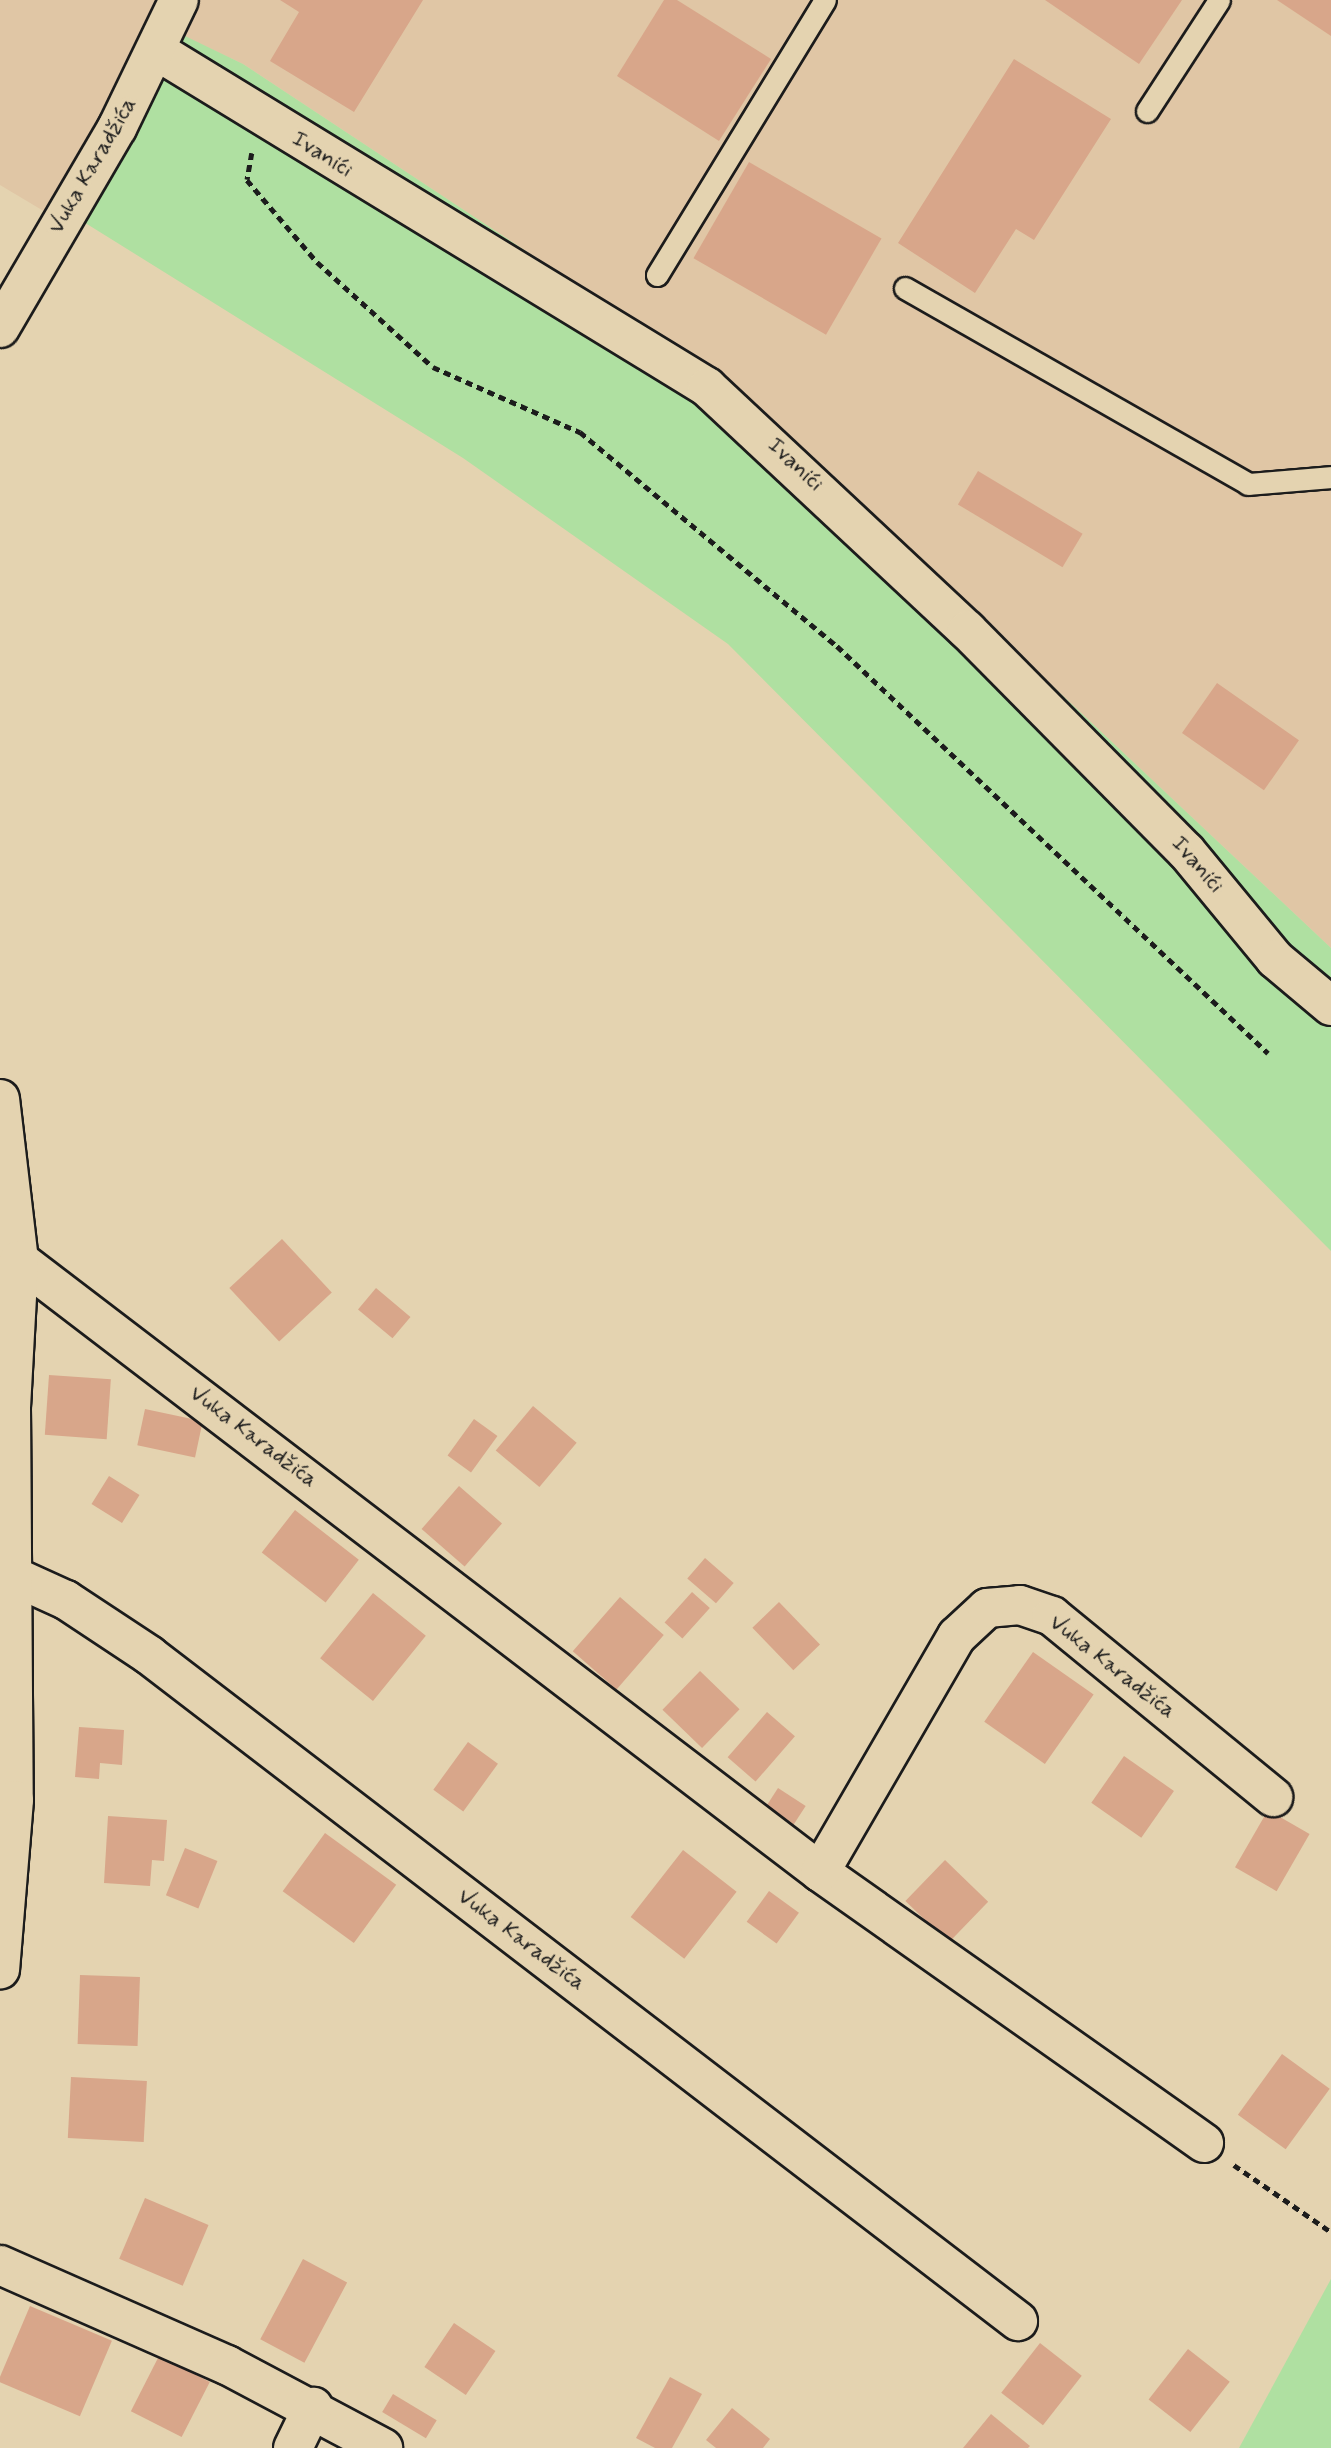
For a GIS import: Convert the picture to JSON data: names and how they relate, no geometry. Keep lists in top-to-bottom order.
{
  "streets": {
    "street": ["Ivanići", "Vuka Karadžića"]
  },
  "crossings": [
    ["Ivanići", "Vuka Karadžića"]
  ]
}
